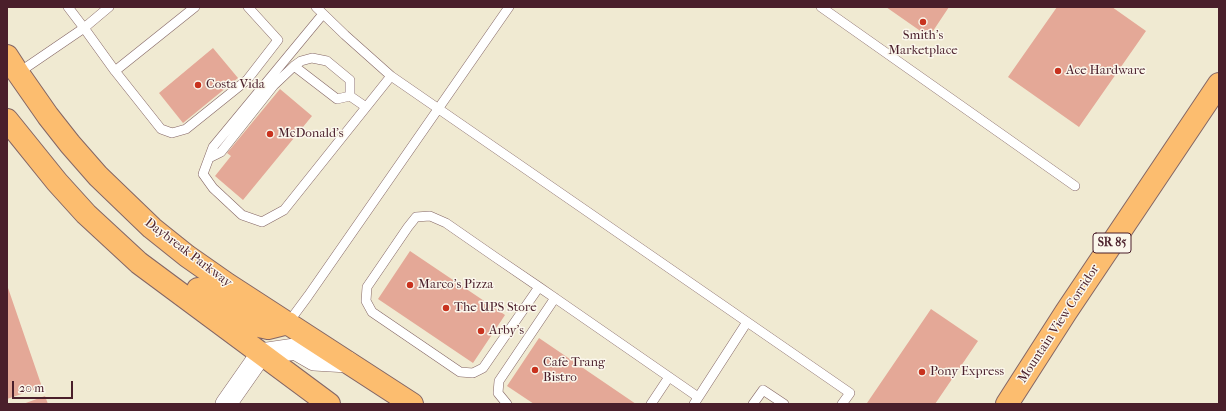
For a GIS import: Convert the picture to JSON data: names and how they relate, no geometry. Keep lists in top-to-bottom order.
{
  "streets": {
    "main road": ["SR 85", "Daybreak Parkway", "Mountain View Corridor"]
  },
  "places": [
    "Smith's Marketplace",
    "Ace Hardware",
    "Costa Vida",
    "McDonald's",
    "Marco's Pizza",
    "The UPS Store",
    "Arby's",
    "Cafe Trang Bistro",
    "Pony Express"
  ],
  "scale_bar": "20 m"
}
